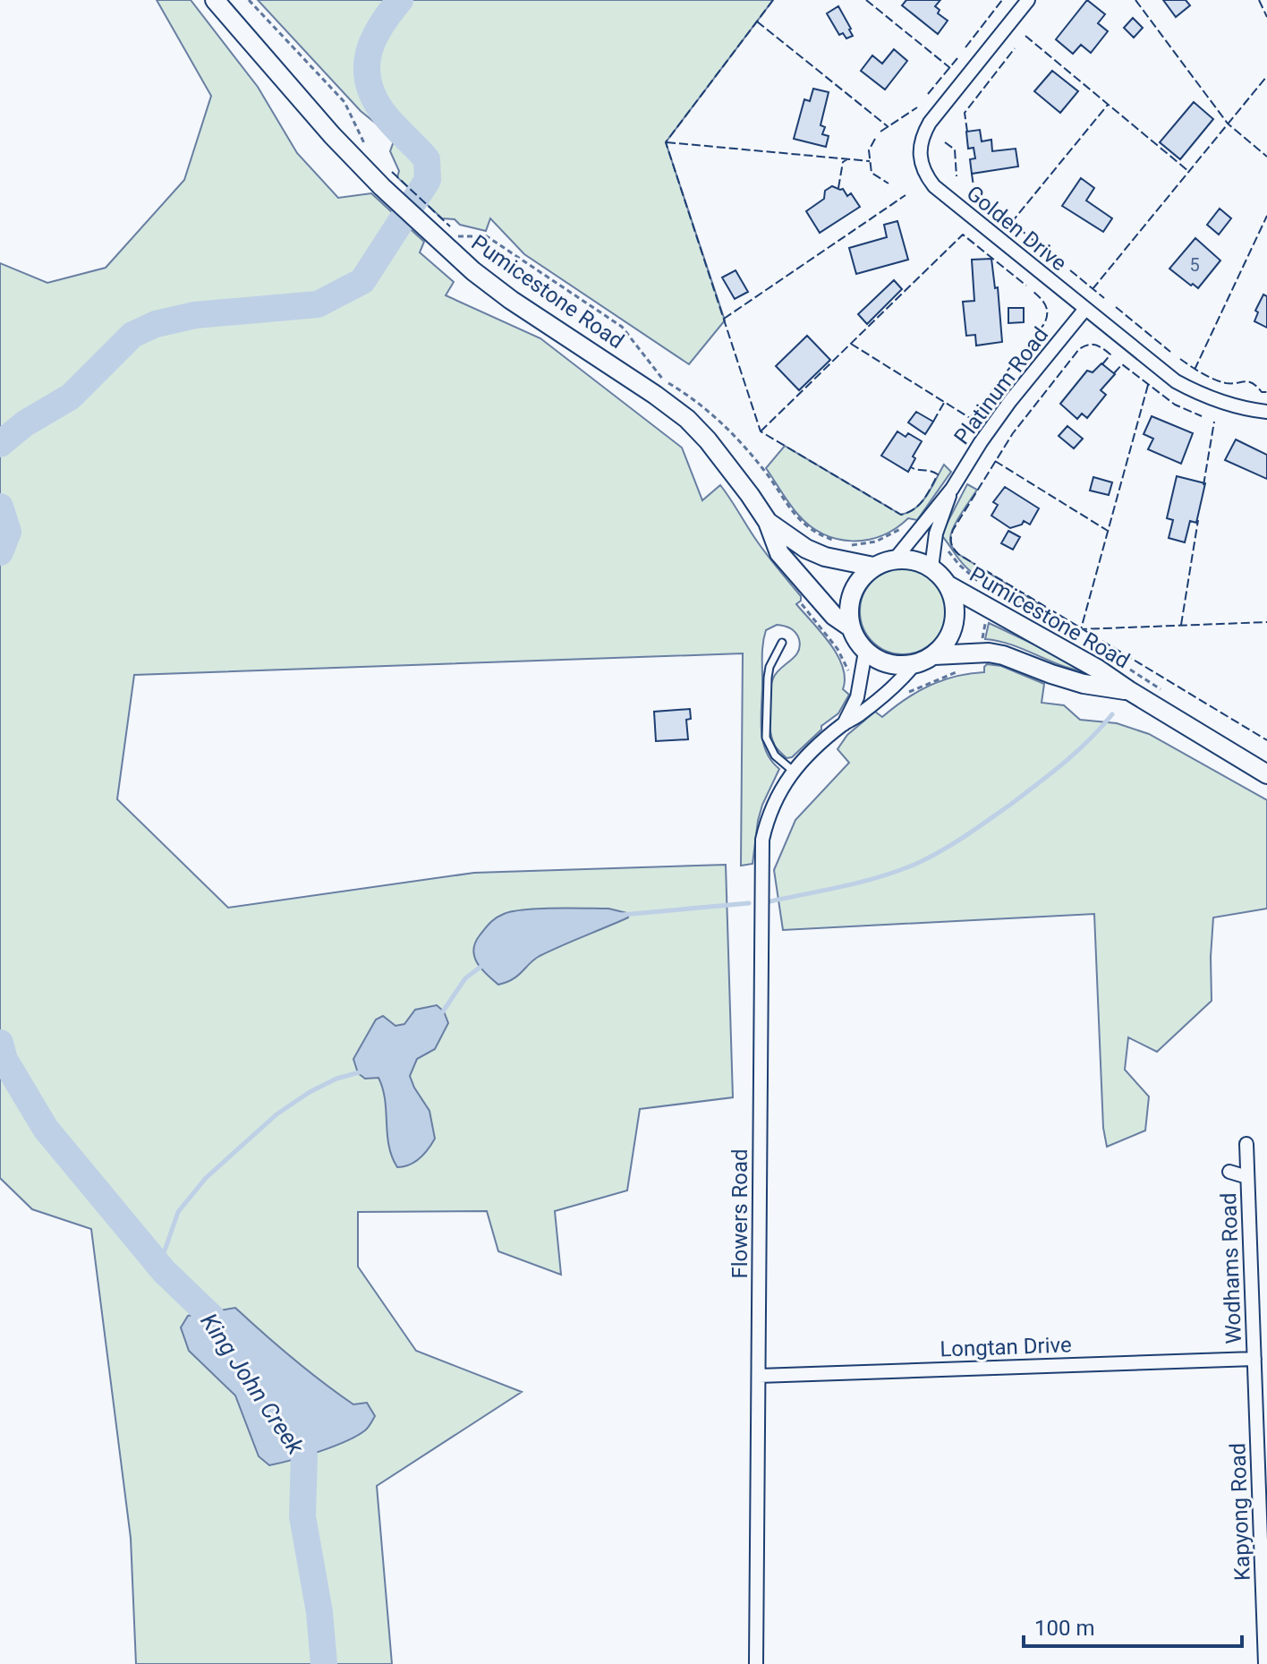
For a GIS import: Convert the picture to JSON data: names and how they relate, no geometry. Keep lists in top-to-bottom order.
{
  "streets": {
    "main road": ["Pumicestone Road"],
    "street": [
      "Golden Drive",
      "Platinum Road",
      "Flowers Road",
      "Wodhams Road",
      "Longtan Drive",
      "Kapyong Road"
    ]
  },
  "crossings": [
    ["Golden Drive", "Platinum Road"],
    ["Pumicestone Road", "Platinum Road"],
    ["Pumicestone Road", "Flowers Road"],
    ["Platinum Road", "Flowers Road"],
    ["Flowers Road", "Longtan Drive"],
    ["Wodhams Road", "Longtan Drive"],
    ["Wodhams Road", "Kapyong Road"],
    ["Longtan Drive", "Kapyong Road"]
  ],
  "water": ["King John Creek"],
  "house_numbers": ["5"],
  "scale_bar": "100 m"
}
